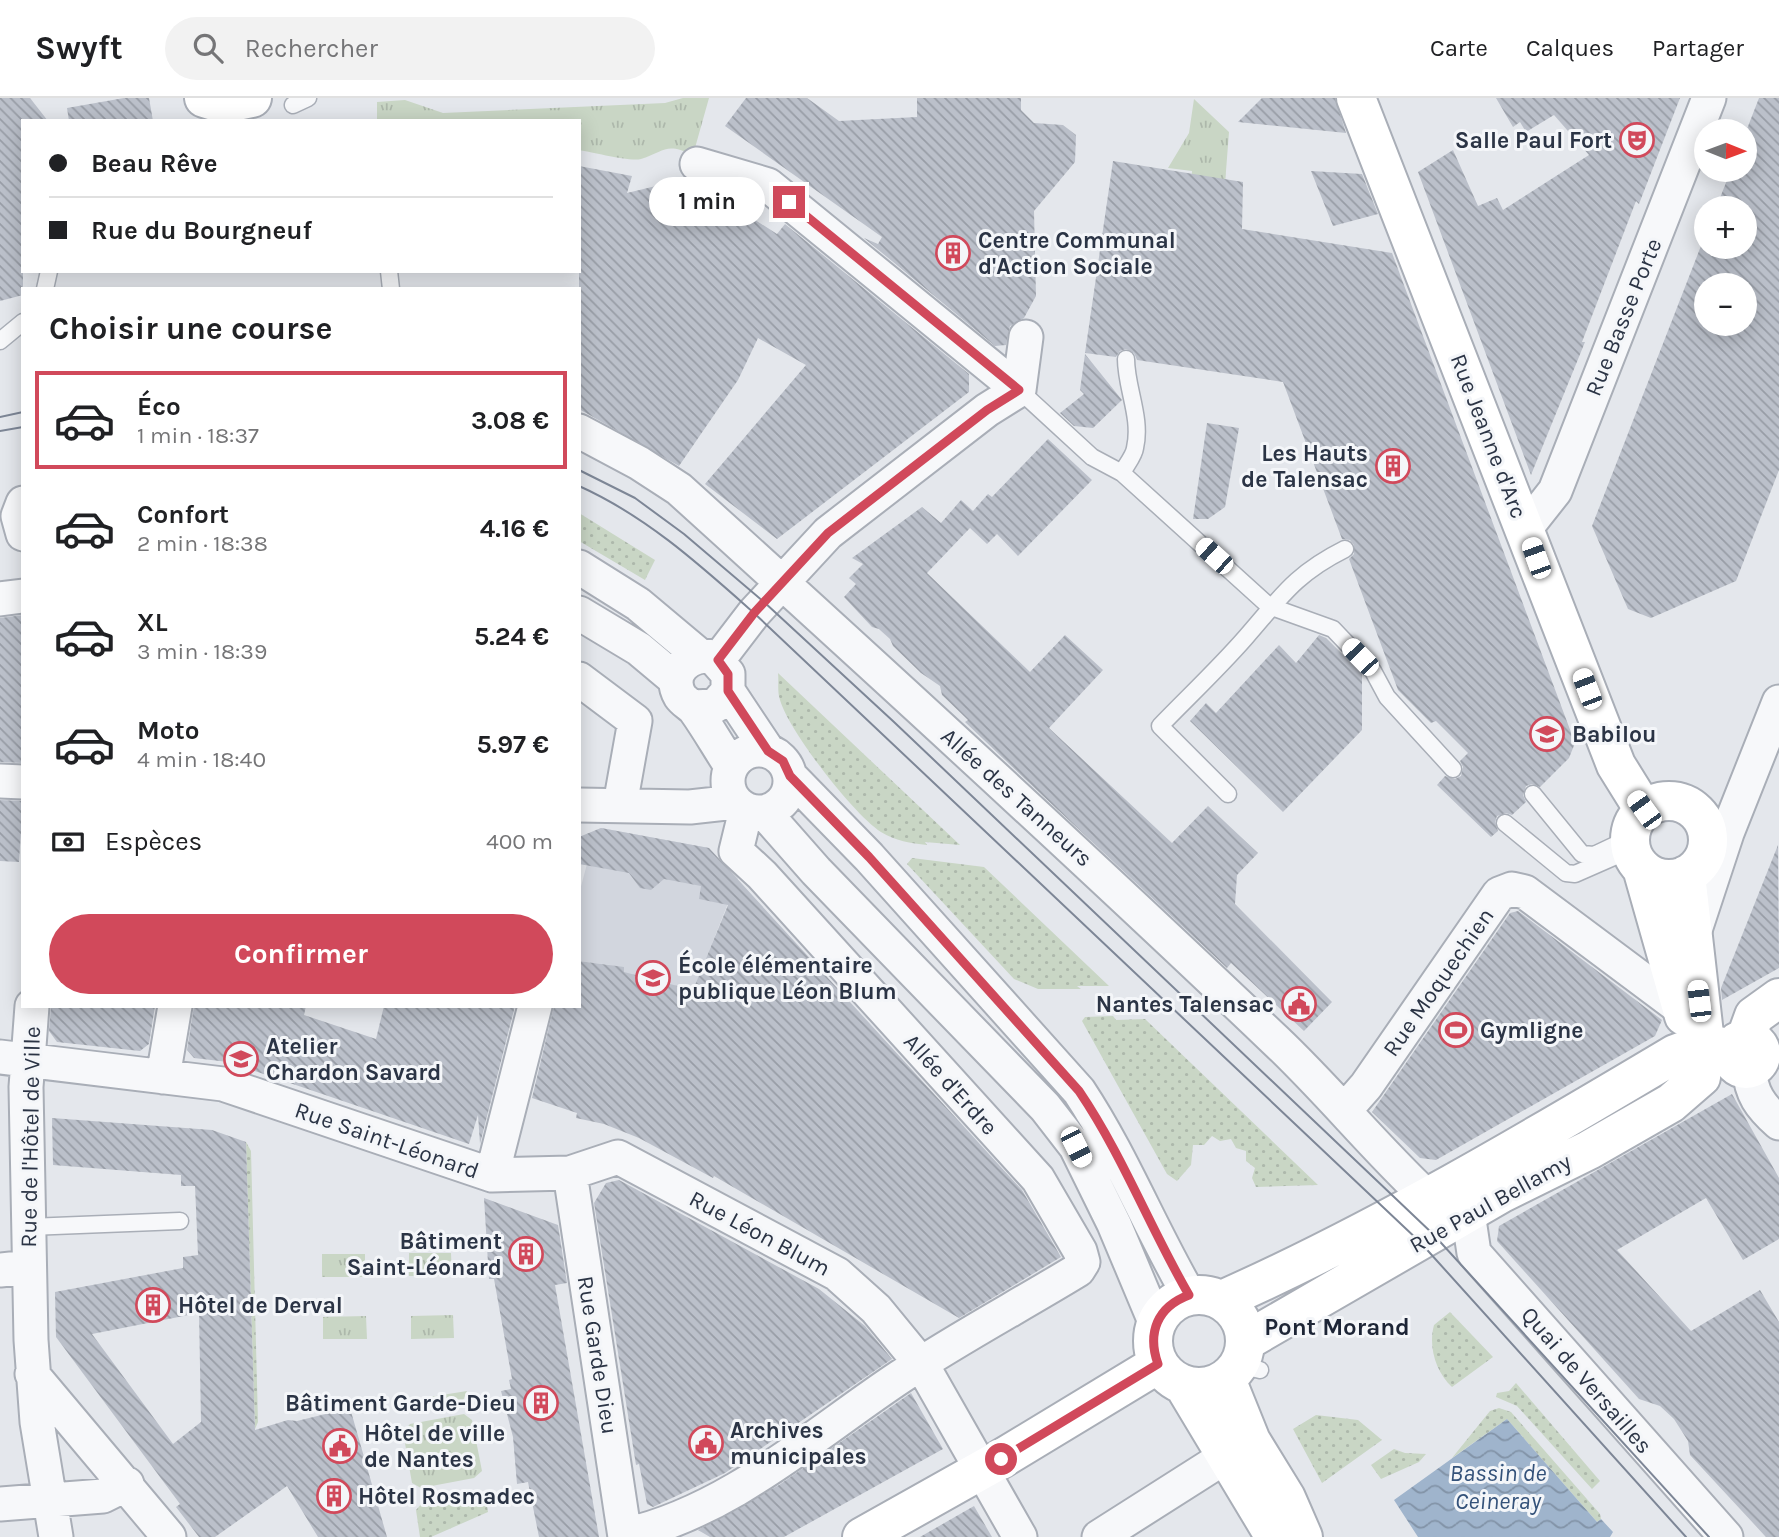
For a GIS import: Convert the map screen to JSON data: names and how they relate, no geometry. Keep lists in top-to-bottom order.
{
  "streets": {
    "main road": ["Rue Jeanne d'Arc", "Rue Paul Bellamy"],
    "street": [
      "Rue Basse Porte",
      "Allée des Tanneurs",
      "Rue Moquechien",
      "Allée d'Erdre",
      "Rue de l'Hôtel de Ville",
      "Rue Saint-Léonard",
      "Rue Léon Blum",
      "Rue Garde Dieu",
      "Quai de Versailles"
    ]
  },
  "crossings": [
    ["Rue Basse Porte", "Rue Jeanne d'Arc"],
    ["Allée des Tanneurs", "Rue Moquechien"],
    ["Allée des Tanneurs", "Rue Paul Bellamy"],
    ["Allée d'Erdre", "Rue Léon Blum"],
    ["Rue de l'Hôtel de Ville", "Rue Saint-Léonard"],
    ["Rue Saint-Léonard", "Rue Léon Blum"],
    ["Rue Saint-Léonard", "Rue Garde Dieu"],
    ["Rue Paul Bellamy", "Quai de Versailles"],
    ["Rue Léon Blum", "Rue Garde Dieu"]
  ],
  "districts": ["Pont Morand"],
  "water": ["Bassin de Ceineray"],
  "places": {
    "theatre": ["Salle Paul Fort"],
    "building": [
      "Centre Communal d'Action Sociale",
      "Les Hauts de Talensac",
      "Bâtiment Saint-Léonard",
      "Hôtel de Derval",
      "Bâtiment Garde-Dieu",
      "Hôtel Rosmadec"
    ],
    "school or university": ["Babilou", "École élémentaire publique Léon Blum", "Atelier Chardon Savard"],
    "public building": ["Nantes Talensac", "Archives municipales", "Hôtel de ville de Nantes"],
    "sports": ["Gymligne"]
  },
  "north": "right",
  "page": {
    "header": "Swyft",
    "search": "Rechercher",
    "nav": ["Carte", "Calques", "Partager"],
    "map_buttons": ["+", "−"],
    "banner": ["Beau Rêve", "Rue du Bourgneuf"],
    "bubble": "1 min",
    "heading": "Choisir une course",
    "list": [
      {
        "name": "Éco",
        "note": "1 min · 18:37",
        "value": "3.08 €"
      },
      {
        "name": "Confort",
        "note": "2 min · 18:38",
        "value": "4.16 €"
      },
      {
        "name": "XL",
        "note": "3 min · 18:39",
        "value": "5.24 €"
      },
      {
        "name": "Moto",
        "note": "4 min · 18:40",
        "value": "5.97 €"
      }
    ],
    "pay": ["Espèces", "400 m"],
    "buttons": "Confirmer"
  }
}
